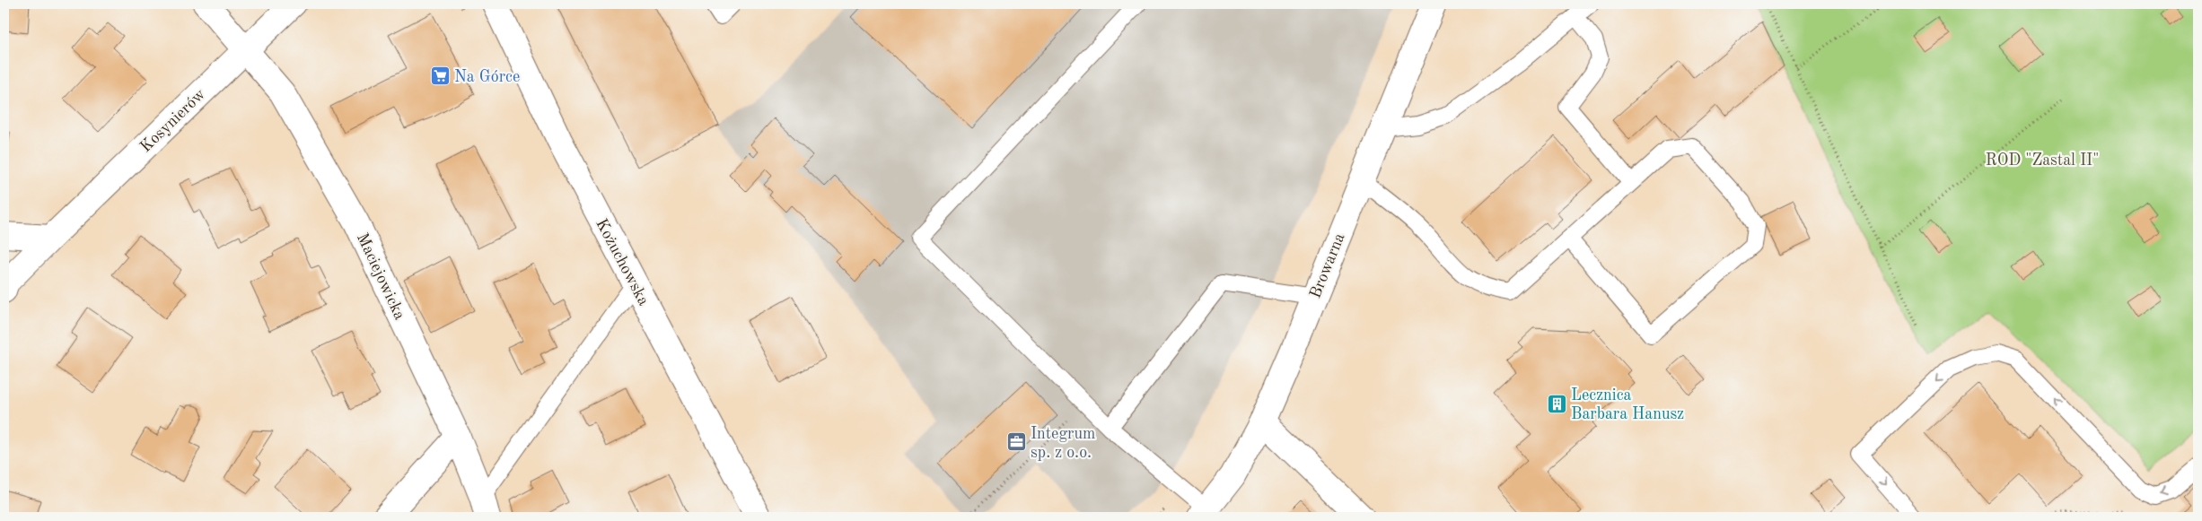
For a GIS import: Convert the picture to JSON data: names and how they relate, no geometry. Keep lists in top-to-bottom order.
{
  "streets": {
    "street": [
      "Kosynierów",
      "Kożuchowska",
      "Browarna",
      "Maciejowicka"
    ]
  },
  "crossings": [
    ["Kosynierów", "Maciejowicka"]
  ],
  "parks": ["ROD \"Zastal II\""],
  "places": {
    "supermarket": ["Na Górce"],
    "building": ["Lecznica Barbara Hanusz"],
    "office": ["Integrum sp. z o.o."]
  }
}
